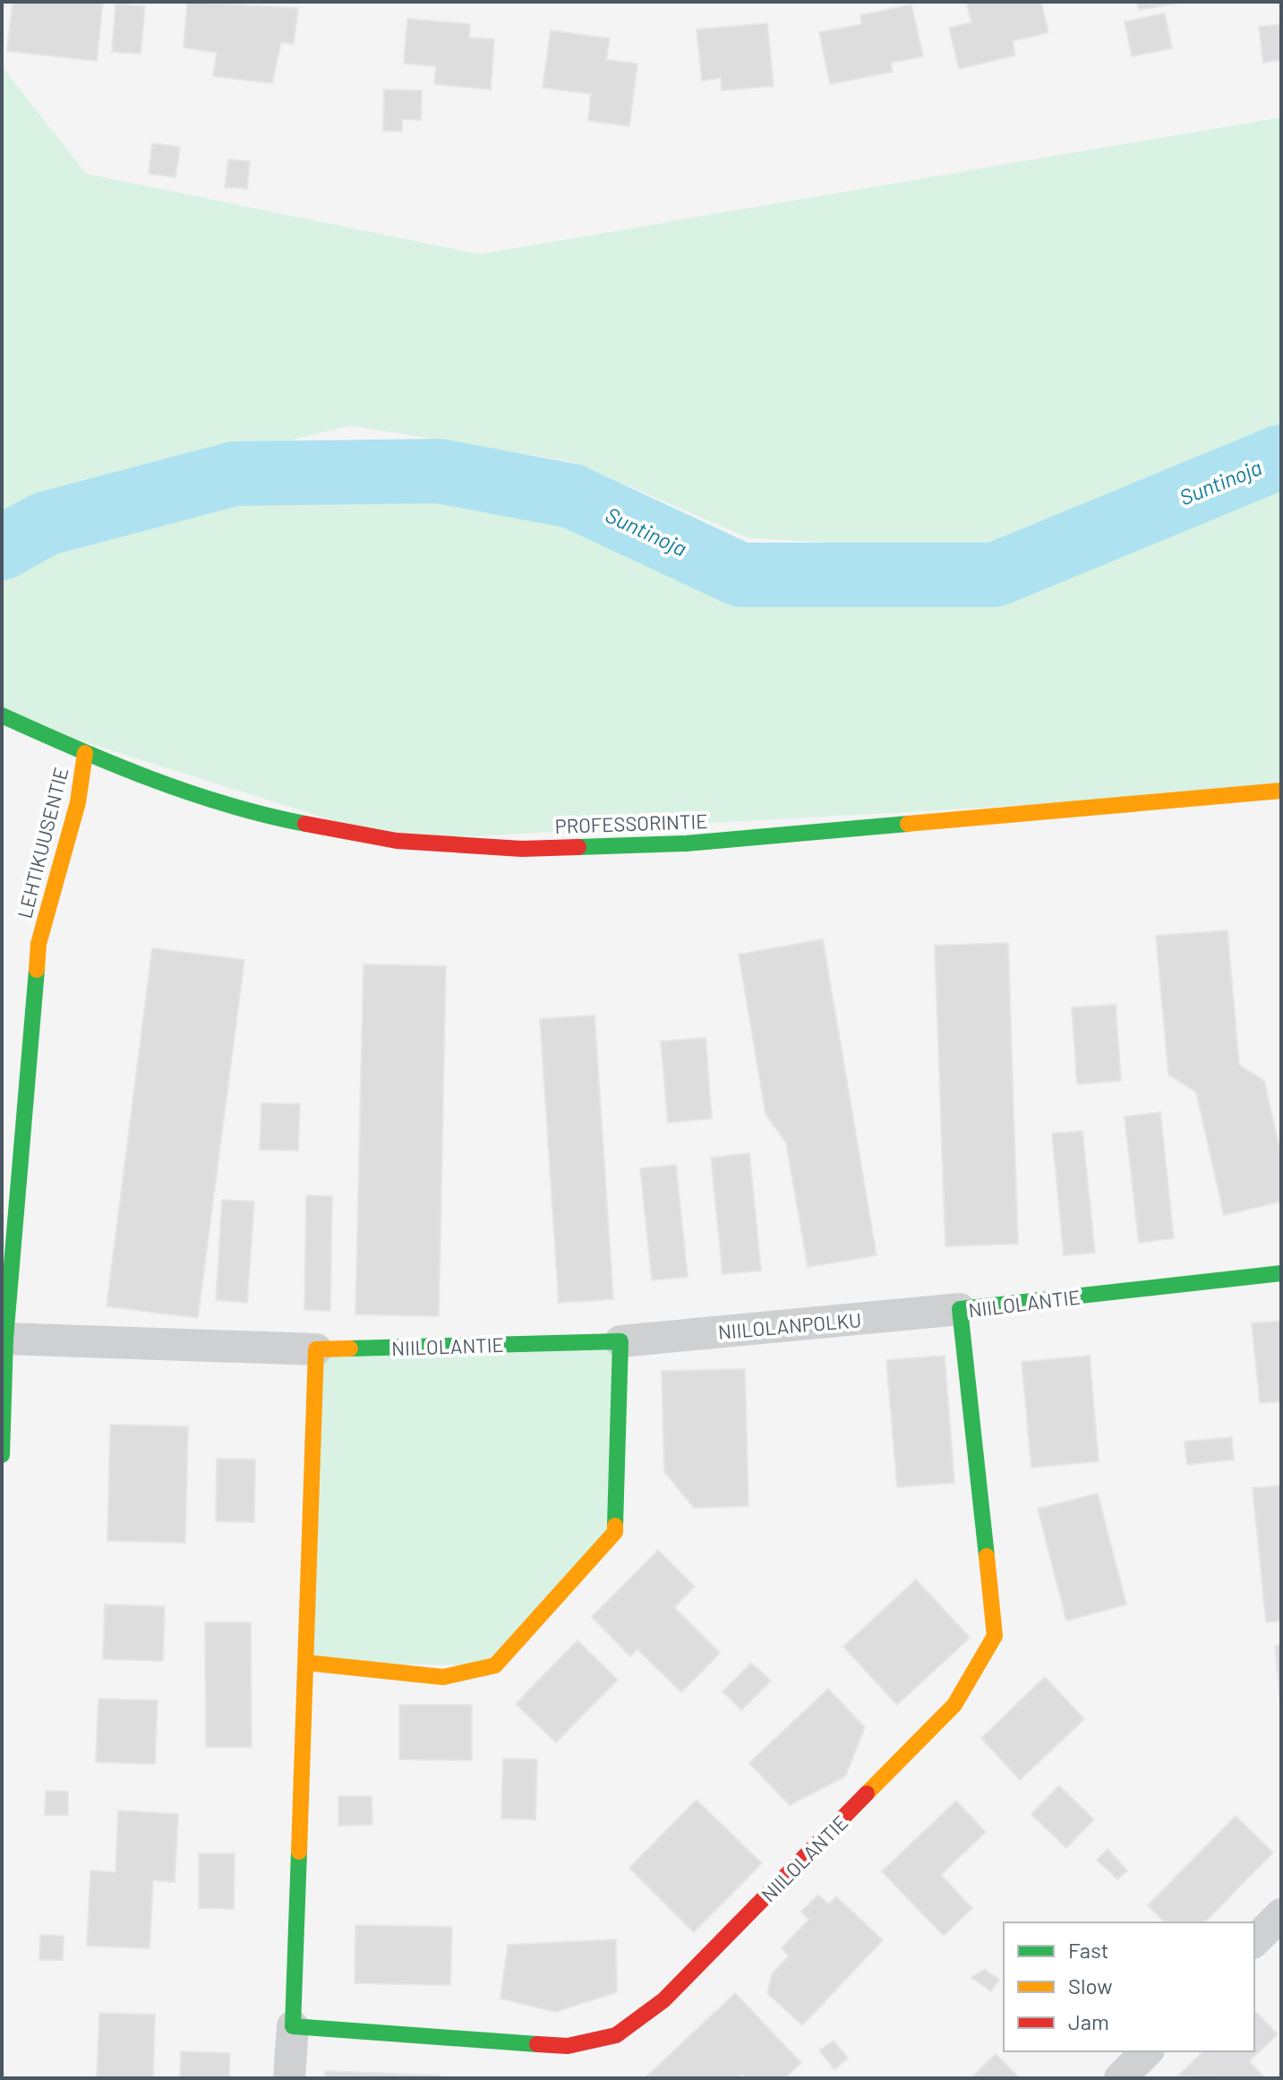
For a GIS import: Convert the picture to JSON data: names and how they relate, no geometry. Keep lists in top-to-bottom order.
{
  "streets": {
    "street": [
      "PROFESSORINTIE",
      "LEHTIKUUSENTIE",
      "NIILOLANTIE",
      "NIILOLANPOLKU"
    ]
  },
  "crossings": [
    ["PROFESSORINTIE", "LEHTIKUUSENTIE"],
    ["LEHTIKUUSENTIE", "NIILOLANTIE"],
    ["NIILOLANTIE", "NIILOLANPOLKU"]
  ],
  "water": ["Suntinoja"],
  "legend": ["Fast", "Slow", "Jam"]
}
